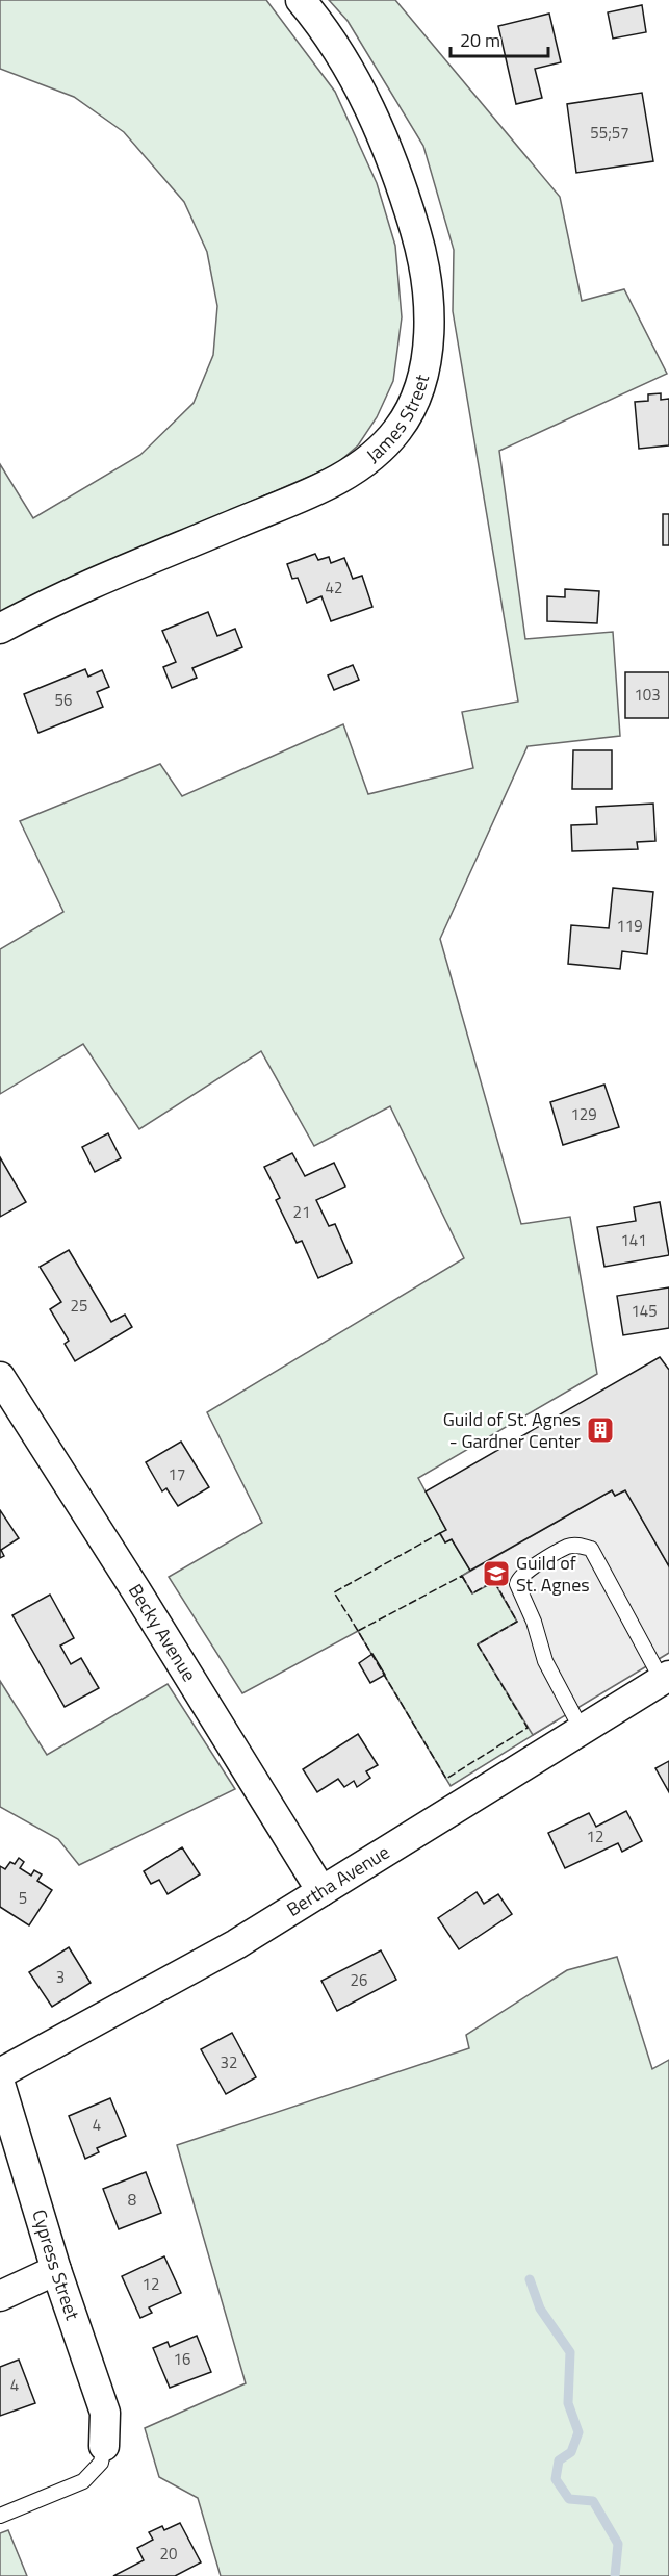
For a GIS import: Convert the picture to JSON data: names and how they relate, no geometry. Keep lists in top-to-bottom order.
{
  "streets": {
    "street": [
      "James Street",
      "Becky Avenue",
      "Bertha Avenue",
      "Cypress Street"
    ]
  },
  "crossings": [
    ["Becky Avenue", "Bertha Avenue"]
  ],
  "places": {
    "building": ["Guild of St. Agnes - Gardner Center"],
    "school or university": ["Guild of St. Agnes"]
  },
  "house_numbers": [
    "55;57",
    "42",
    "103",
    "56",
    "119",
    "129",
    "21",
    "141",
    "25",
    "145",
    "17",
    "12",
    "5",
    "3",
    "26",
    "32",
    "4",
    "8",
    "12",
    "16",
    "4",
    "20"
  ],
  "scale_bar": "20 m"
}
